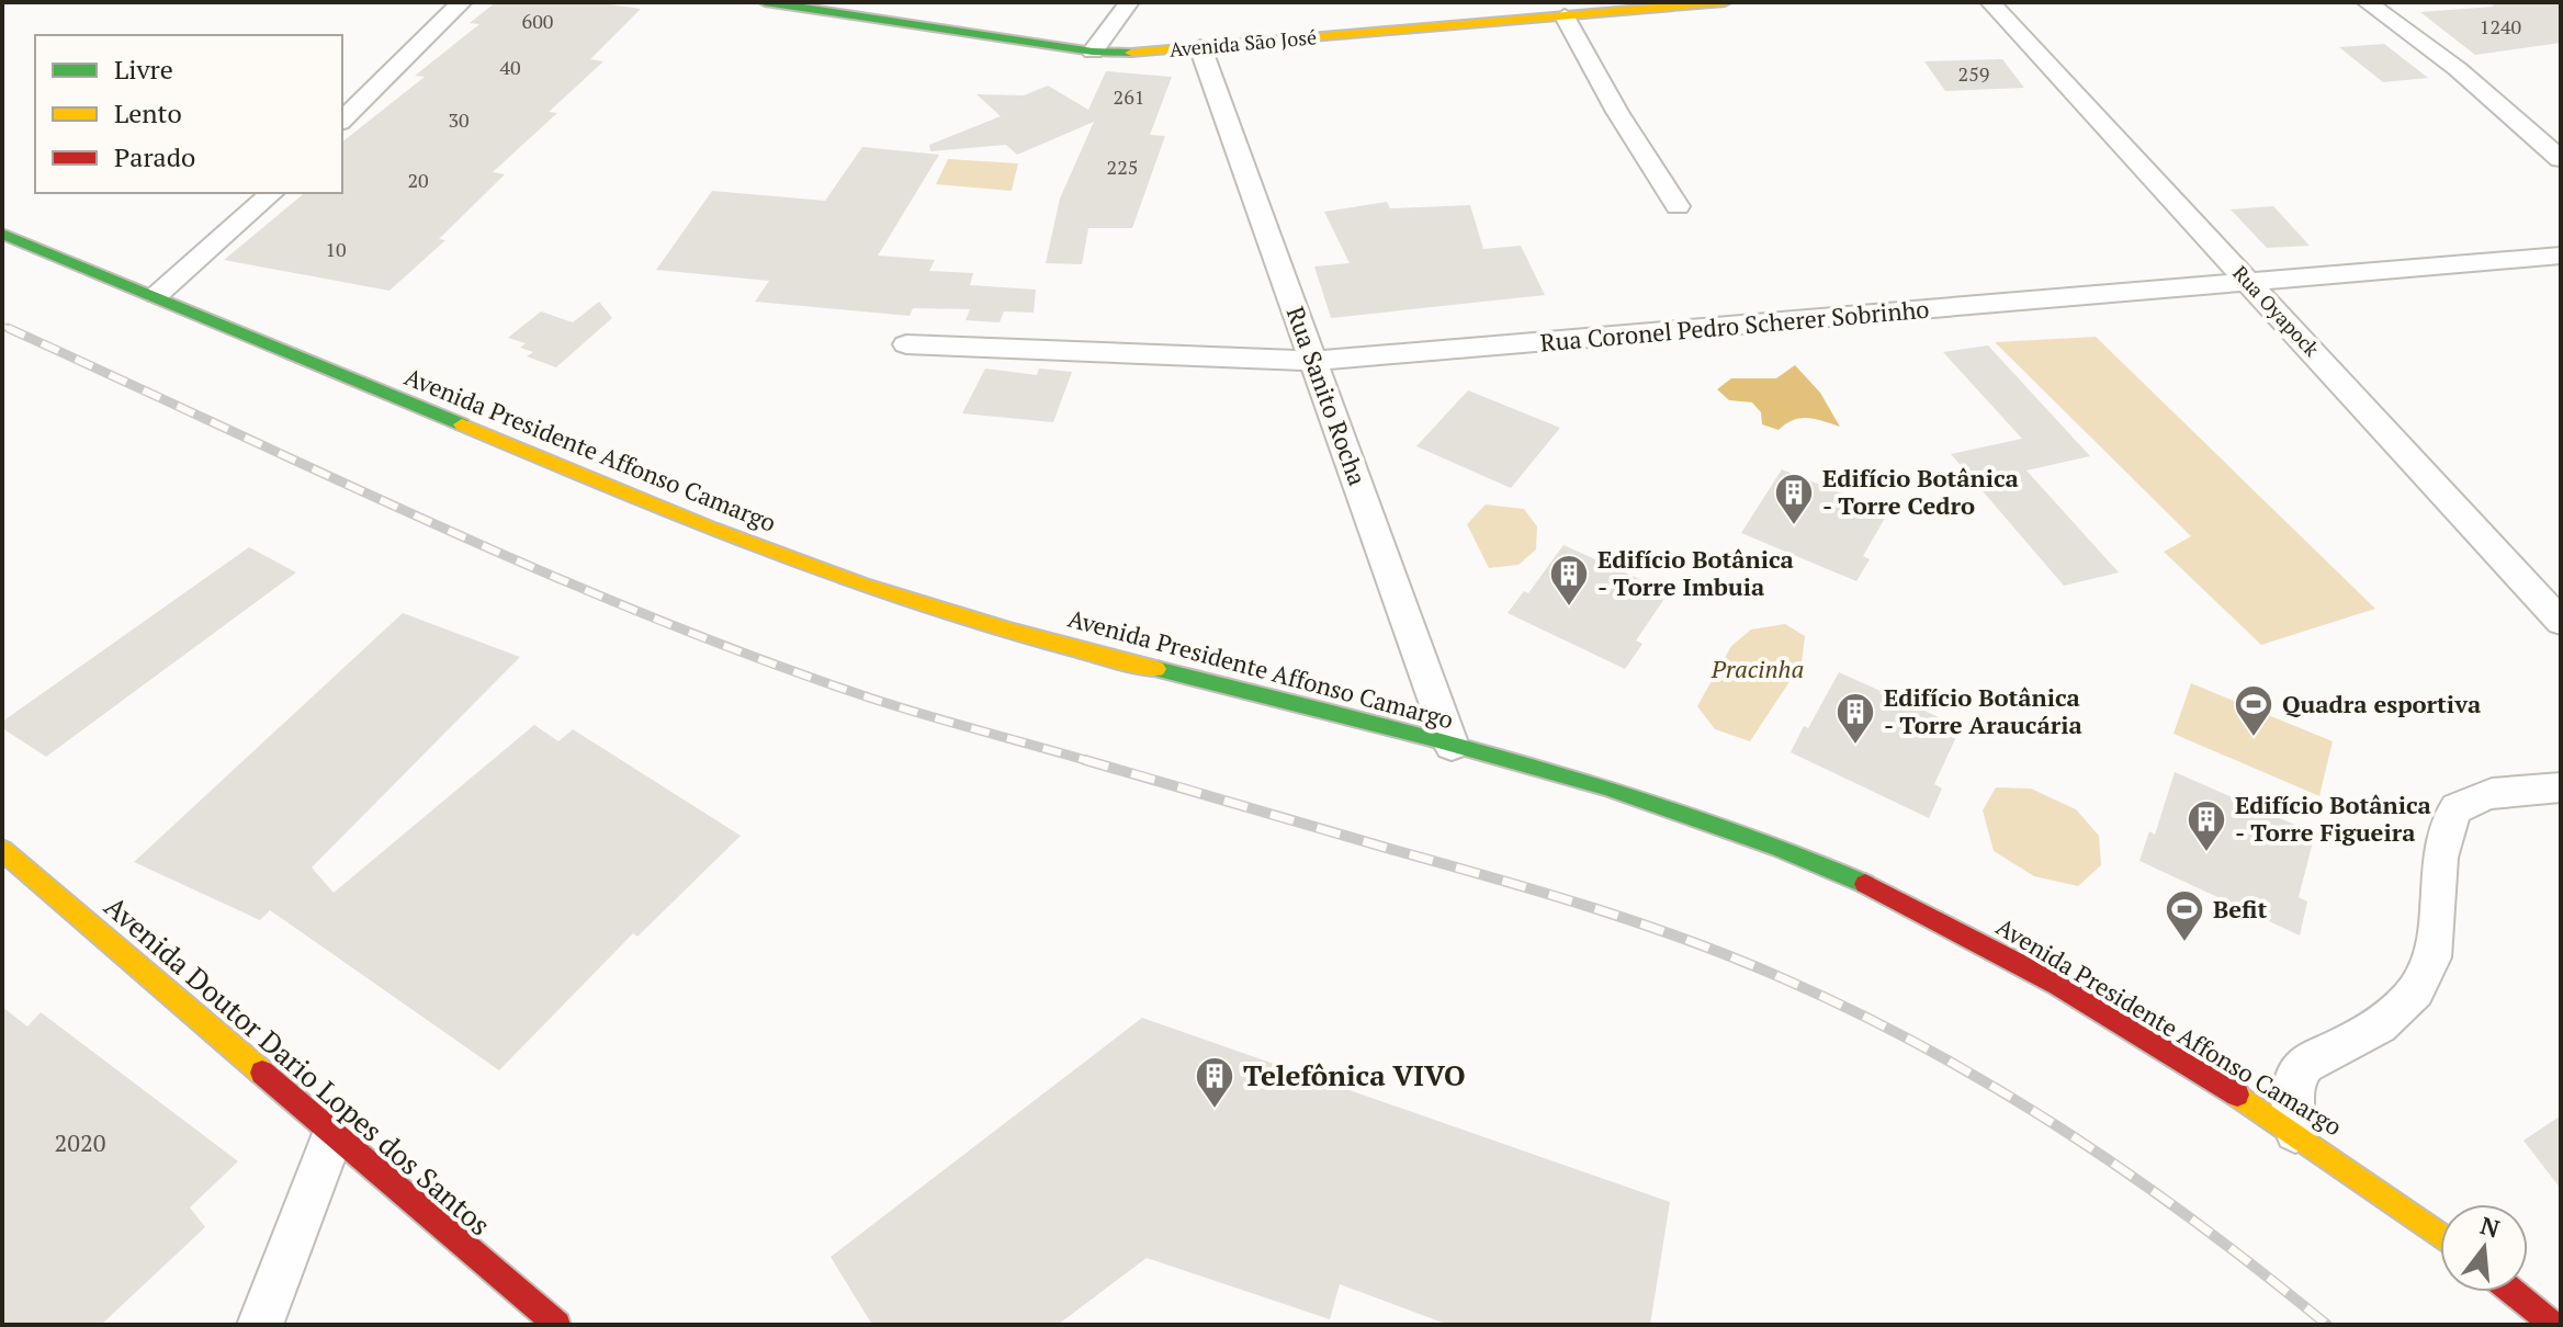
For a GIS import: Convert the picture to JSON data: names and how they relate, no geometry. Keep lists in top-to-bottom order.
{
  "streets": {
    "main road": ["Avenida São José", "Avenida Presidente Affonso Camargo", "Avenida Doutor Dario Lopes dos Santos"],
    "street": ["Rua Oyapock", "Rua Coronel Pedro Scherer Sobrinho", "Rua Sanito Rocha"]
  },
  "crossings": [
    ["Avenida São José", "Rua Sanito Rocha"],
    ["Rua Oyapock", "Rua Coronel Pedro Scherer Sobrinho"],
    ["Rua Coronel Pedro Scherer Sobrinho", "Rua Sanito Rocha"],
    ["Rua Sanito Rocha", "Avenida Presidente Affonso Camargo"]
  ],
  "parks": ["Pracinha"],
  "places": {
    "building": [
      "Edifício Botânica - Torre Cedro",
      "Edifício Botânica - Torre Imbuia",
      "Edifício Botânica - Torre Araucária",
      "Edifício Botânica - Torre Figueira",
      "Telefônica VIVO"
    ],
    "sports": ["Quadra esportiva", "Befit"]
  },
  "house_numbers": [
    "600",
    "1240",
    "40",
    "259",
    "261",
    "30",
    "225",
    "20",
    "10",
    "2020"
  ],
  "legend": ["Livre", "Lento", "Parado"],
  "north": "top"
}
